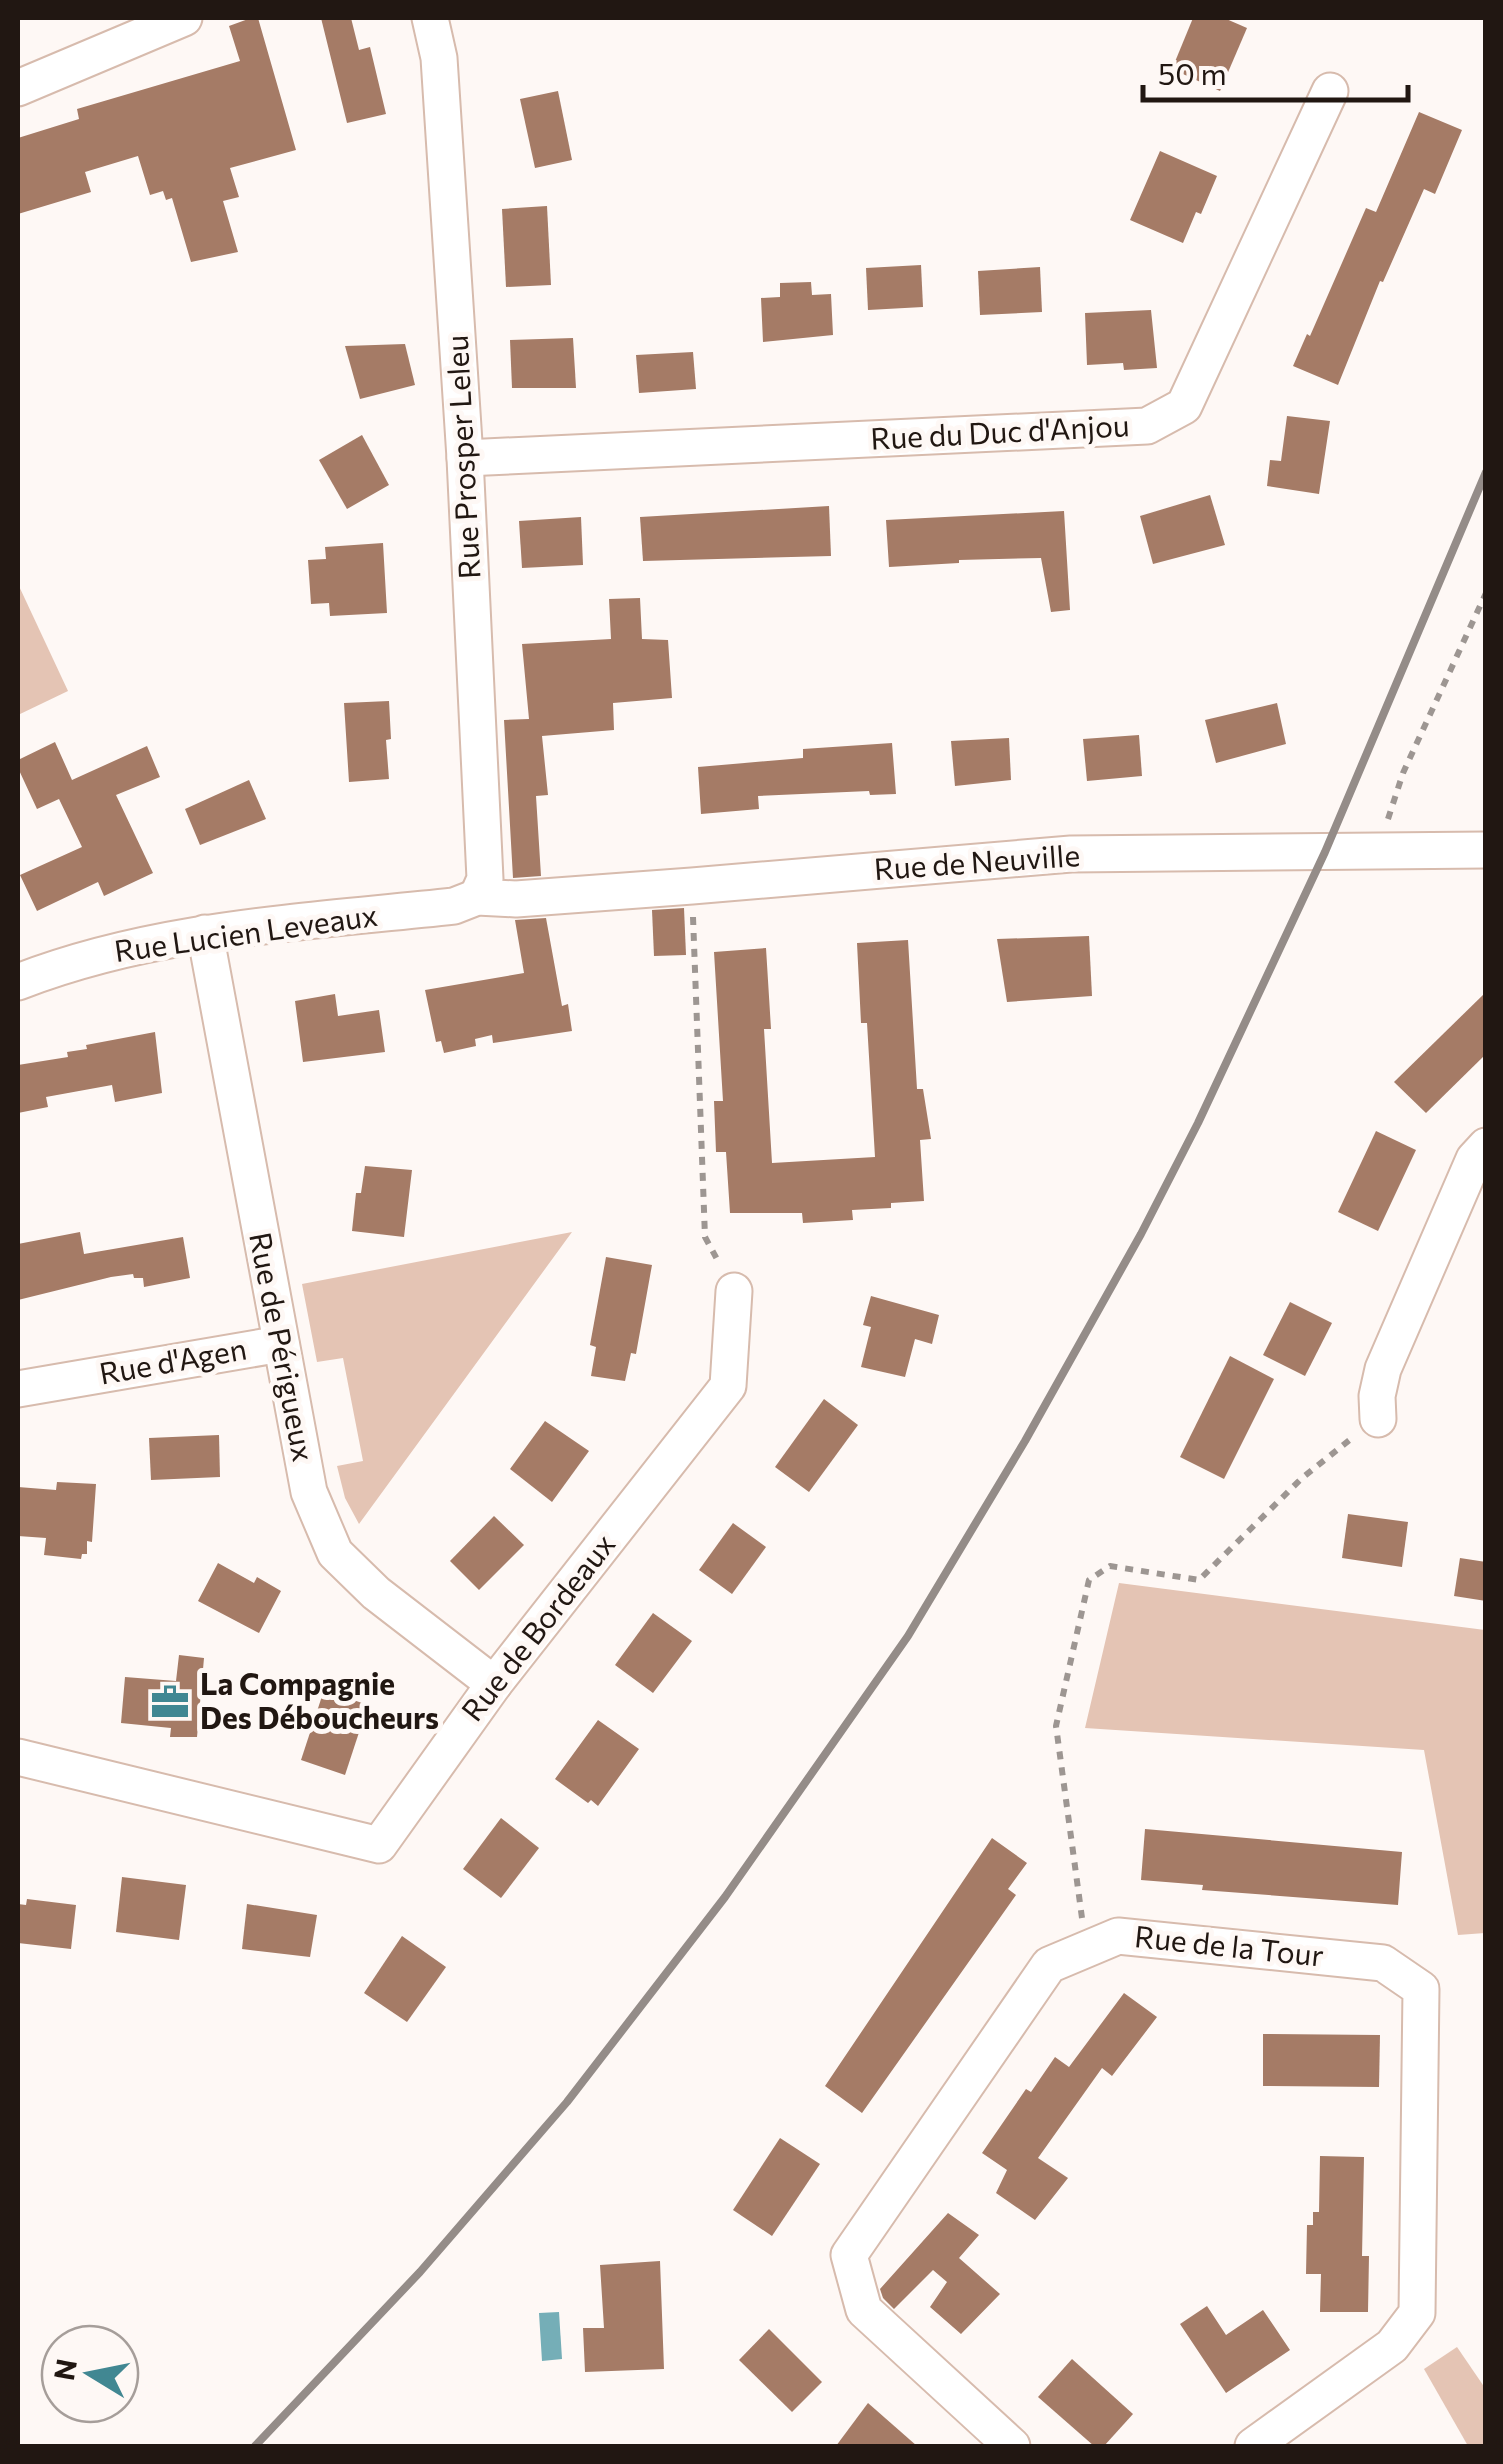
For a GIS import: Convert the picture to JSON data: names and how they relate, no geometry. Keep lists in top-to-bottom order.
{
  "streets": {
    "street": [
      "Rue du Duc d'Anjou",
      "Rue Prosper Leleu",
      "Rue de Neuville",
      "Rue Lucien Leveaux",
      "Rue de Périgueux",
      "Rue d'Agen",
      "Rue de Bordeaux",
      "Rue de la Tour"
    ]
  },
  "crossings": [
    ["Rue du Duc d'Anjou", "Rue Prosper Leleu"],
    ["Rue Prosper Leleu", "Rue de Neuville"],
    ["Rue Prosper Leleu", "Rue Lucien Leveaux"],
    ["Rue de Neuville", "Rue Lucien Leveaux"],
    ["Rue Lucien Leveaux", "Rue de Périgueux"],
    ["Rue de Périgueux", "Rue d'Agen"],
    ["Rue de Périgueux", "Rue de Bordeaux"]
  ],
  "places": {
    "office": ["La Compagnie Des Déboucheurs"]
  },
  "scale_bar": "50 m",
  "north": "left"
}
